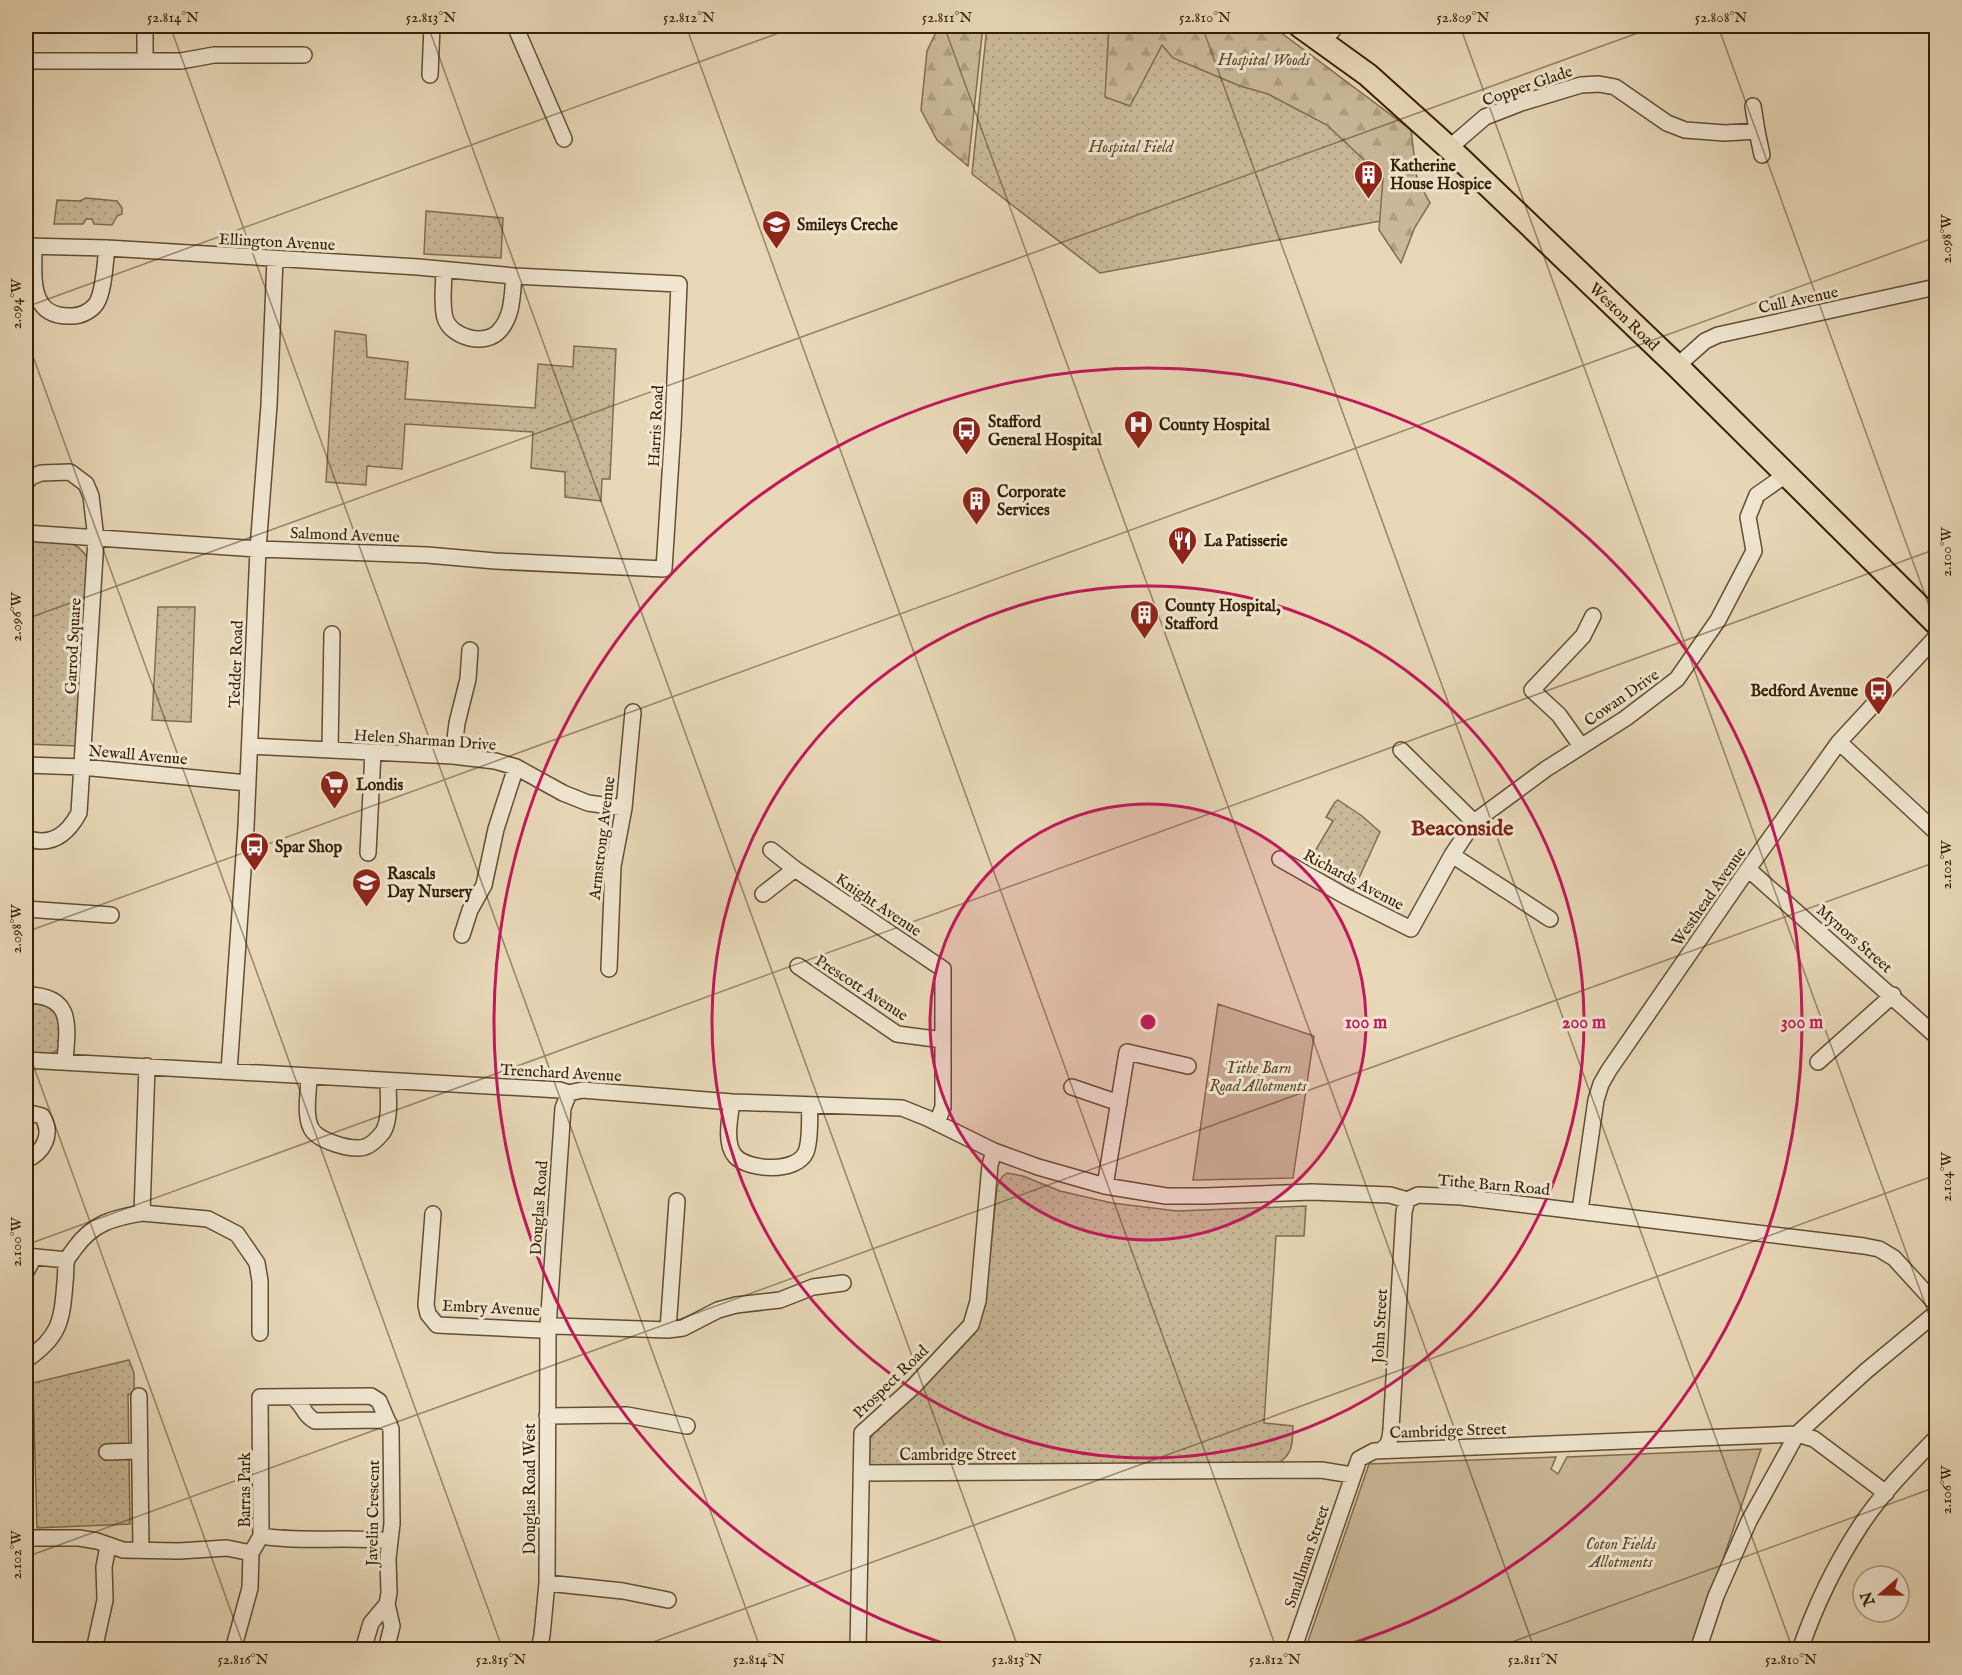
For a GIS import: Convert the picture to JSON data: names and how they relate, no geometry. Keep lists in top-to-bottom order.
{
  "streets": {
    "highway": ["Weston Road"],
    "street": [
      "Copper Glade",
      "Ellington Avenue",
      "Cull Avenue",
      "Harris Road",
      "Salmond Avenue",
      "Garrod Square",
      "Tedder Road",
      "Cowan Drive",
      "Helen Sharman Drive",
      "Newall Avenue",
      "Armstrong Avenue",
      "Richards Avenue",
      "Westhead Avenue",
      "Knight Avenue",
      "Mynors Street",
      "Prescott Avenue",
      "Trenchard Avenue",
      "Tithe Barn Road",
      "Douglas Road",
      "Embry Avenue",
      "John Street",
      "Prospect Road",
      "Cambridge Street",
      "Douglas Road West",
      "Barras Park",
      "Javelin Crescent",
      "Smallman Street"
    ]
  },
  "crossings": [
    ["Copper Glade", "Weston Road"],
    ["Ellington Avenue", "Harris Road"],
    ["Ellington Avenue", "Tedder Road"],
    ["Cull Avenue", "Weston Road"],
    ["Weston Road", "Cowan Drive"],
    ["Harris Road", "Salmond Avenue"],
    ["Salmond Avenue", "Garrod Square"],
    ["Salmond Avenue", "Tedder Road"],
    ["Garrod Square", "Newall Avenue"],
    ["Tedder Road", "Helen Sharman Drive"],
    ["Tedder Road", "Newall Avenue"],
    ["Tedder Road", "Trenchard Avenue"],
    ["Cowan Drive", "Richards Avenue"],
    ["Helen Sharman Drive", "Armstrong Avenue"],
    ["Westhead Avenue", "Mynors Street"],
    ["Westhead Avenue", "Tithe Barn Road"],
    ["Knight Avenue", "Prescott Avenue"],
    ["Trenchard Avenue", "Tithe Barn Road"],
    ["Trenchard Avenue", "Douglas Road"],
    ["Trenchard Avenue", "Prospect Road"],
    ["Tithe Barn Road", "John Street"],
    ["Tithe Barn Road", "Prospect Road"],
    ["Douglas Road", "Embry Avenue"],
    ["Douglas Road", "Douglas Road West"],
    ["Embry Avenue", "Douglas Road West"],
    ["John Street", "Cambridge Street"],
    ["Prospect Road", "Cambridge Street"],
    ["Cambridge Street", "Smallman Street"],
    ["Barras Park", "Javelin Crescent"]
  ],
  "districts": ["Beaconside"],
  "parks": [
    "Hospital Woods",
    "Hospital Field",
    "Tithe Barn Road Allotments",
    "Coton Fields Allotments"
  ],
  "places": {
    "building": ["Katherine House Hospice", "Corporate Services", "County Hospital, Stafford"],
    "school or university": ["Smileys Creche", "Rascals Day Nursery"],
    "hospital": ["County Hospital"],
    "bus stop": ["Stafford General Hospital", "Bedford Avenue", "Spar Shop"],
    "restaurant": ["La Patisserie"],
    "supermarket": ["Londis"]
  },
  "north": "left",
  "coordinates": [
    "52.814°N",
    "52.813°N",
    "52.812°N",
    "52.811°N",
    "52.810°N",
    "52.809°N",
    "52.808°N",
    "2.098°W",
    "2.094°W",
    "2.100°W",
    "2.096°W",
    "2.102°W",
    "2.104°W",
    "2.106°W",
    "52.816°N",
    "52.815°N"
  ],
  "rings": ["100 m", "200 m", "300 m"]
}
